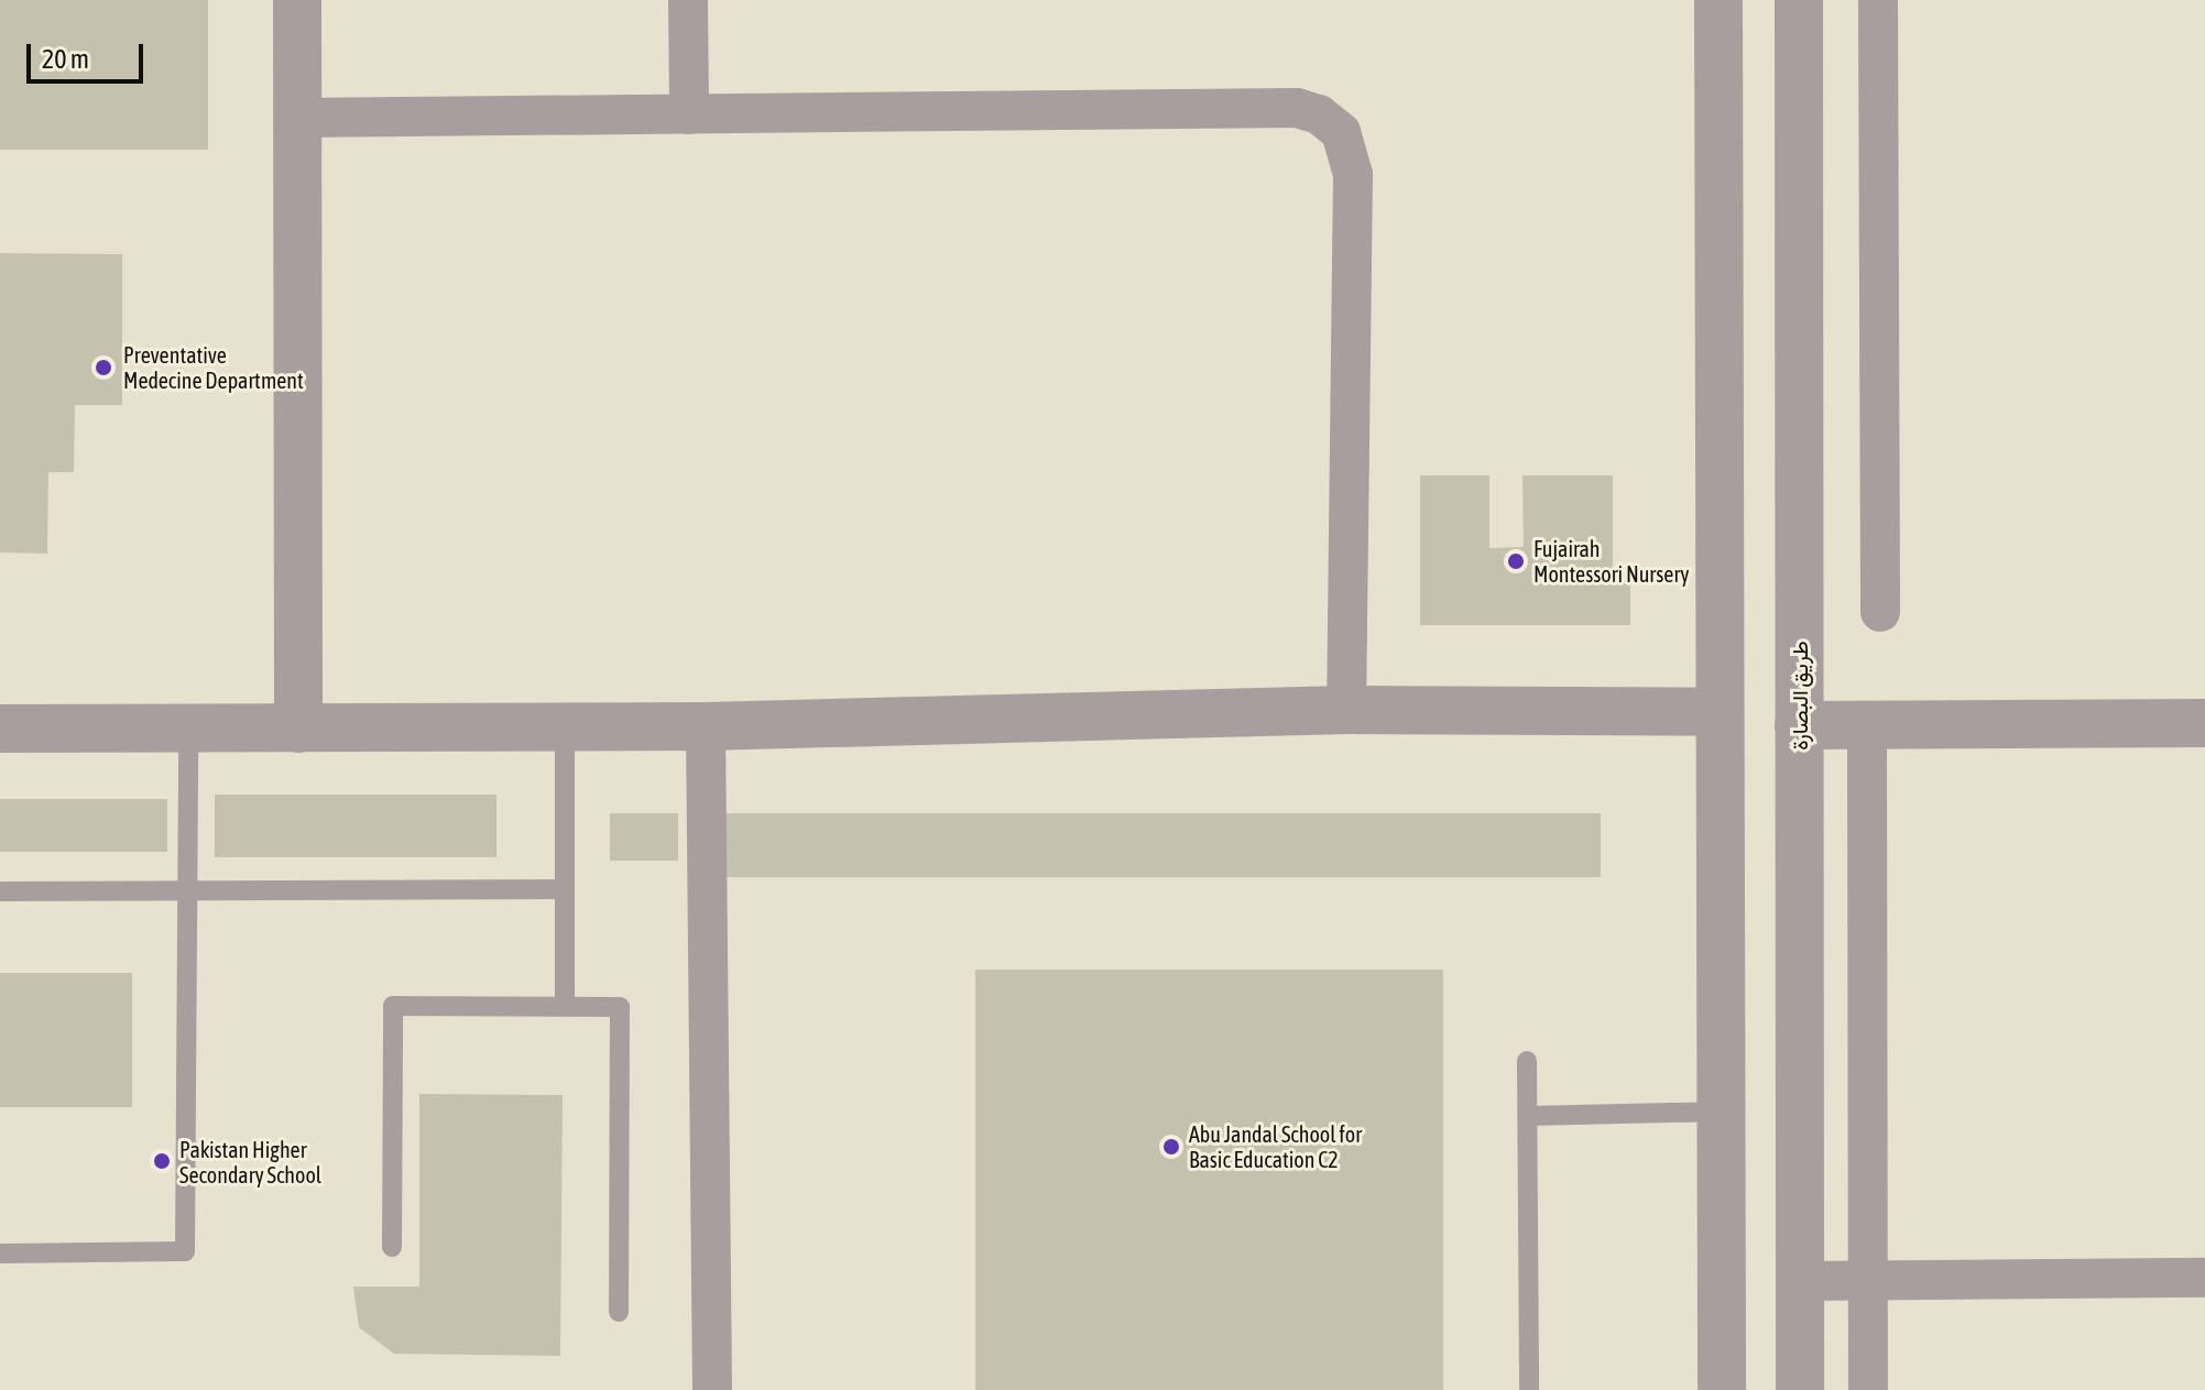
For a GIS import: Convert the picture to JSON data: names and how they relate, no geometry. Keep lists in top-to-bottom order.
{
  "streets": {
    "street": ["طريق البصارة"]
  },
  "places": [
    "Preventative Medecine Department",
    "Fujairah Montessori Nursery",
    "Abu Jandal School for Basic Education C2",
    "Pakistan Higher Secondary School"
  ],
  "scale_bar": "20 m"
}
